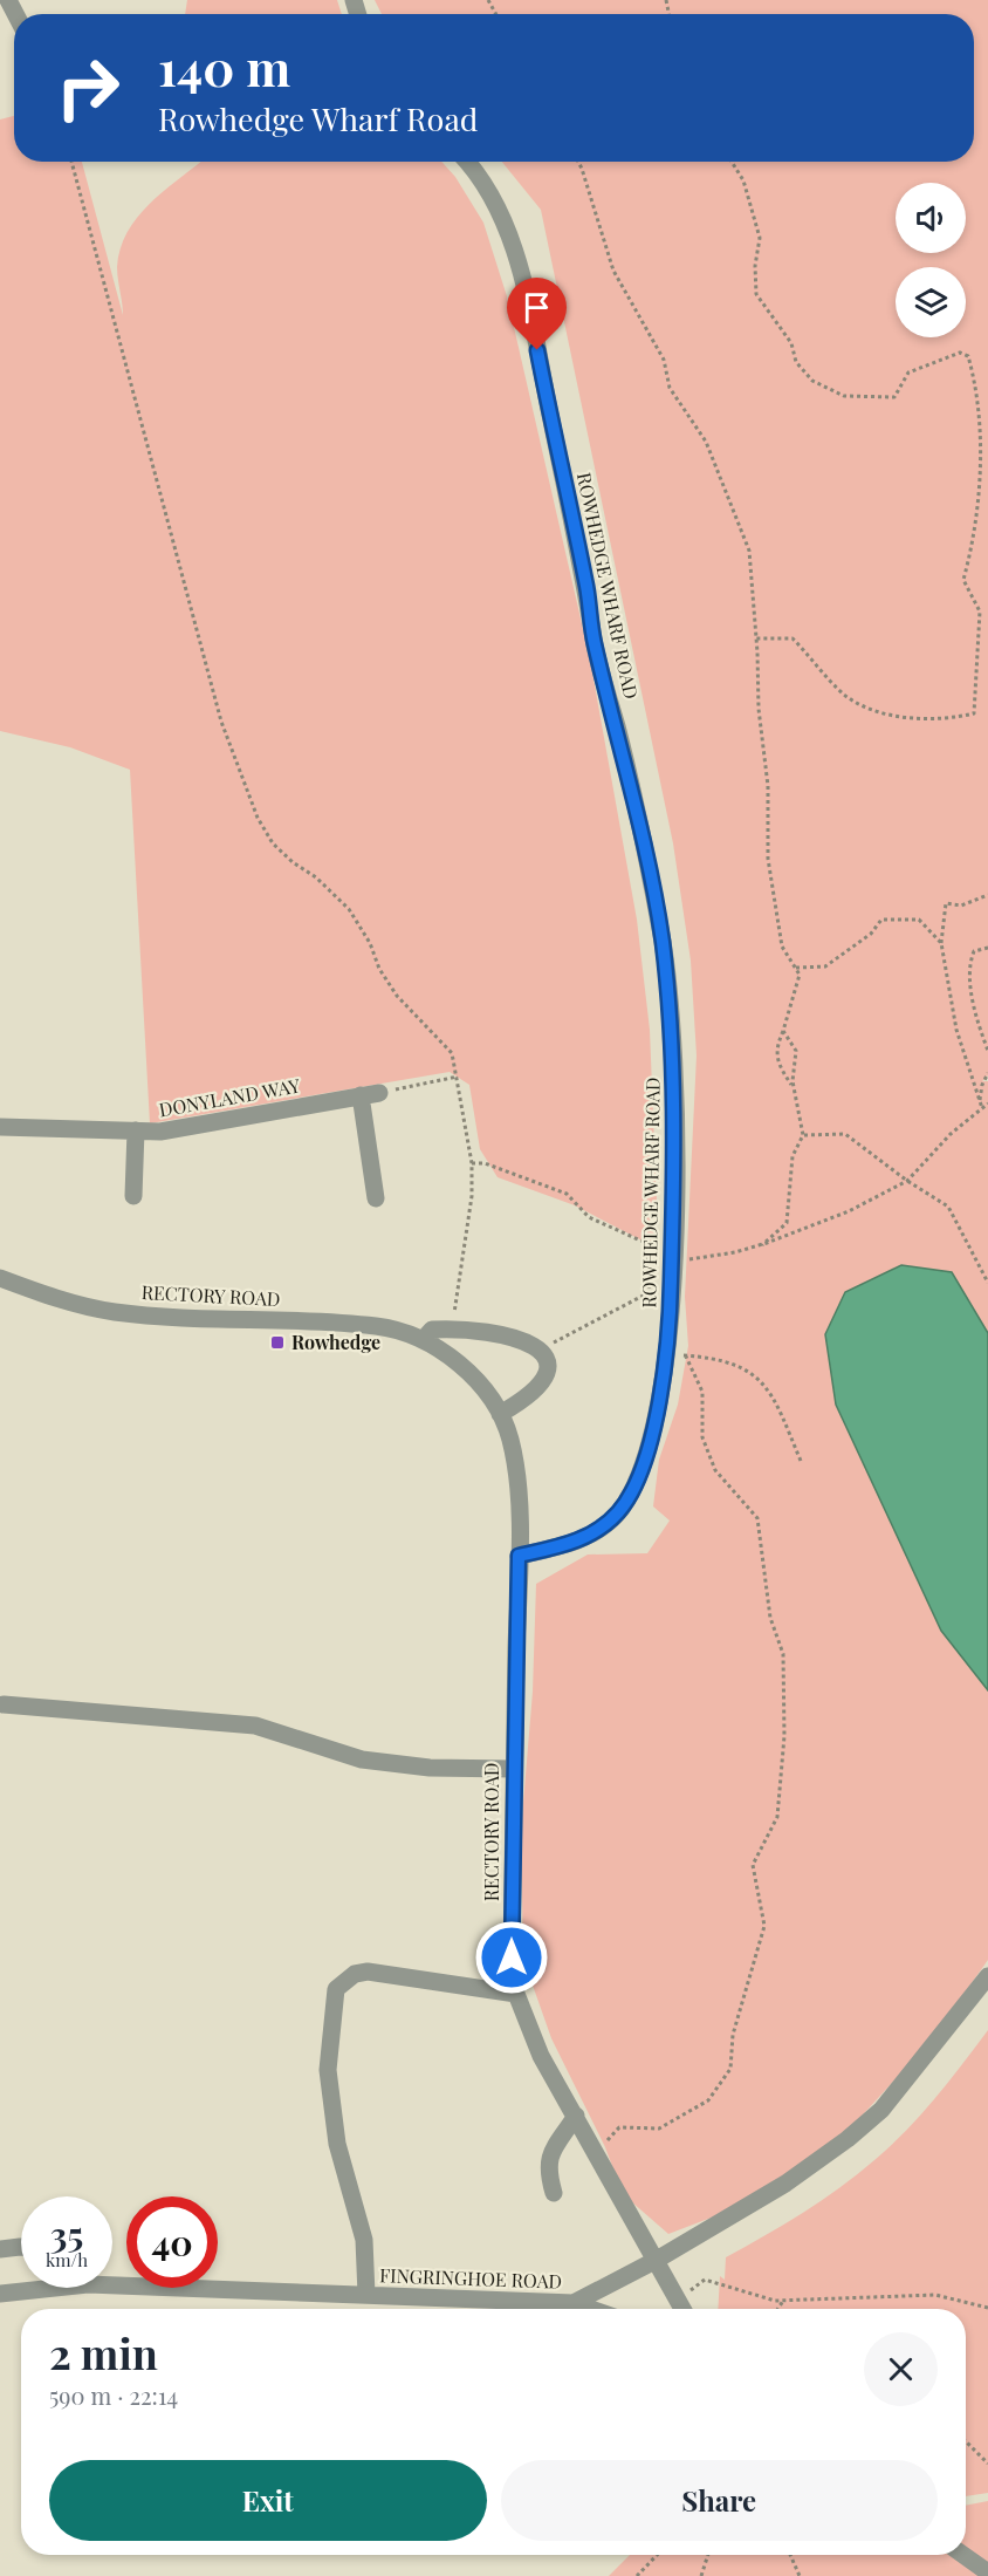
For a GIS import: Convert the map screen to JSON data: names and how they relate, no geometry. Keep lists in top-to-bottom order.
{
  "streets": {
    "street": [
      "ROWHEDGE WHARF ROAD",
      "DONYLAND WAY",
      "RECTORY ROAD",
      "FINGRINGHOE ROAD"
    ]
  },
  "crossings": [
    ["ROWHEDGE WHARF ROAD", "RECTORY ROAD"],
    ["RECTORY ROAD", "FINGRINGHOE ROAD"]
  ],
  "places": {
    "transit": ["Rowhedge"]
  },
  "page": {
    "turn": ["140 m", "Rowhedge Wharf Road"],
    "speed": "35 km/h",
    "limit": "40",
    "heading": ["2 min", "590 m · 22:14"],
    "buttons": ["Exit", "Share"]
  }
}
